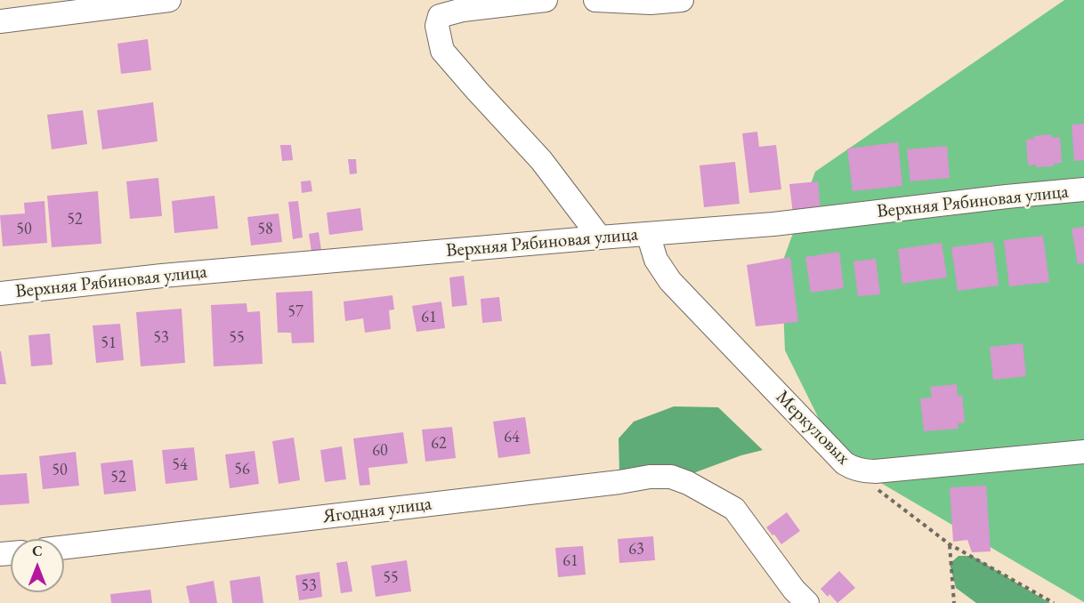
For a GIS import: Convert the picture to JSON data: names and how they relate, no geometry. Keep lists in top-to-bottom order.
{
  "streets": {
    "street": ["Верхняя Рябиновая улица", "Меркуловых", "Ягодная улица"]
  },
  "crossings": [
    ["Верхняя Рябиновая улица", "Меркуловых"]
  ],
  "house_numbers": [
    "52",
    "50",
    "58",
    "57",
    "61",
    "53",
    "55",
    "51",
    "64",
    "62",
    "60",
    "54",
    "56",
    "50",
    "52",
    "63",
    "61",
    "55",
    "53"
  ],
  "north": "top"
}
